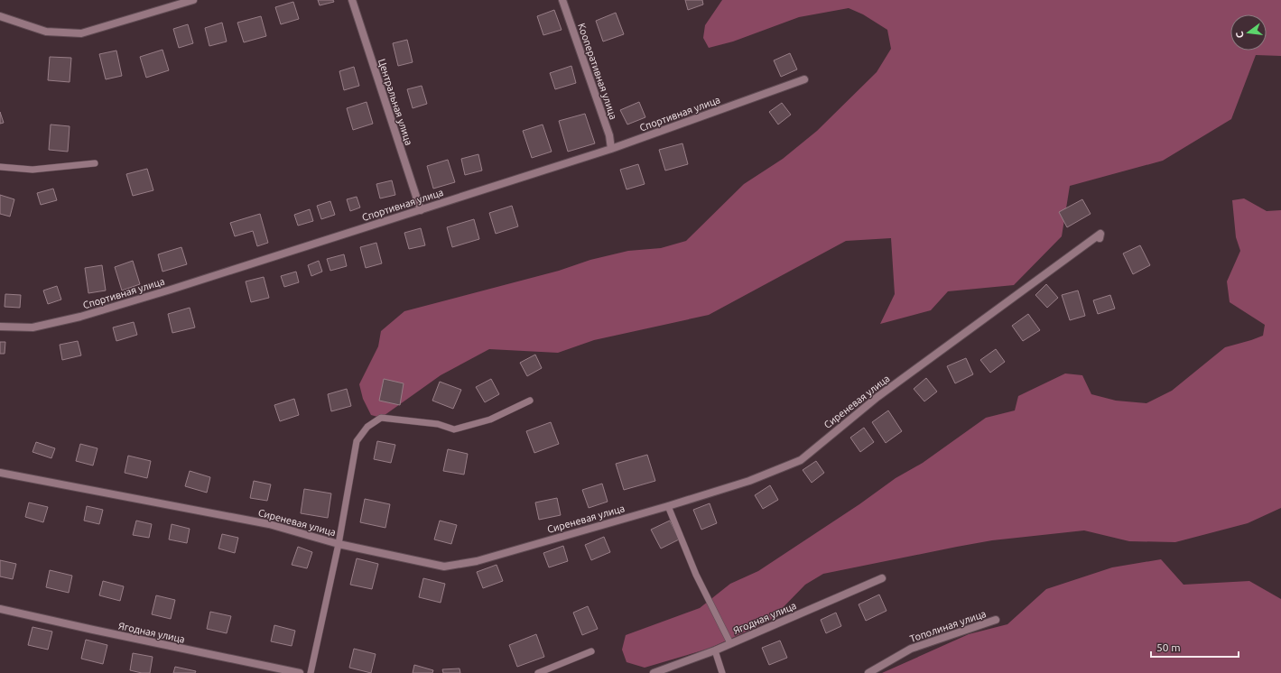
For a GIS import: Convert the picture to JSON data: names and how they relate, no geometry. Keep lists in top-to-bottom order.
{
  "streets": {
    "street": [
      "Кооперативная улица",
      "Центральная улица",
      "Спортивная улица",
      "Сиреневая улица",
      "Ягодная улица",
      "Тополиная улица"
    ]
  },
  "crossings": [
    ["Кооперативная улица", "Спортивная улица"],
    ["Центральная улица", "Спортивная улица"]
  ],
  "scale_bar": "50 m",
  "north": "left"
}
